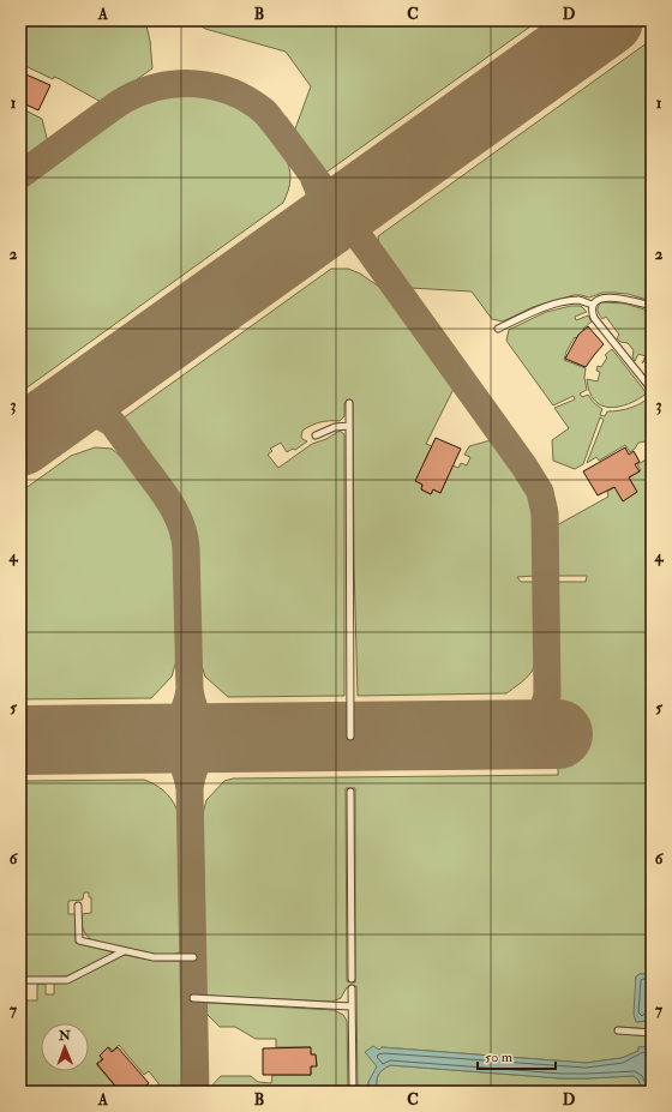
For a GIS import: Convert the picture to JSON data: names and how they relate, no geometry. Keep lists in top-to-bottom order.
{
  "scale_bar": "50 m",
  "north": "top",
  "grid": {
    "columns": [
      "A",
      "B",
      "C",
      "D"
    ],
    "rows": [
      "1",
      "2",
      "3",
      "4",
      "5",
      "6",
      "7"
    ]
  }
}
